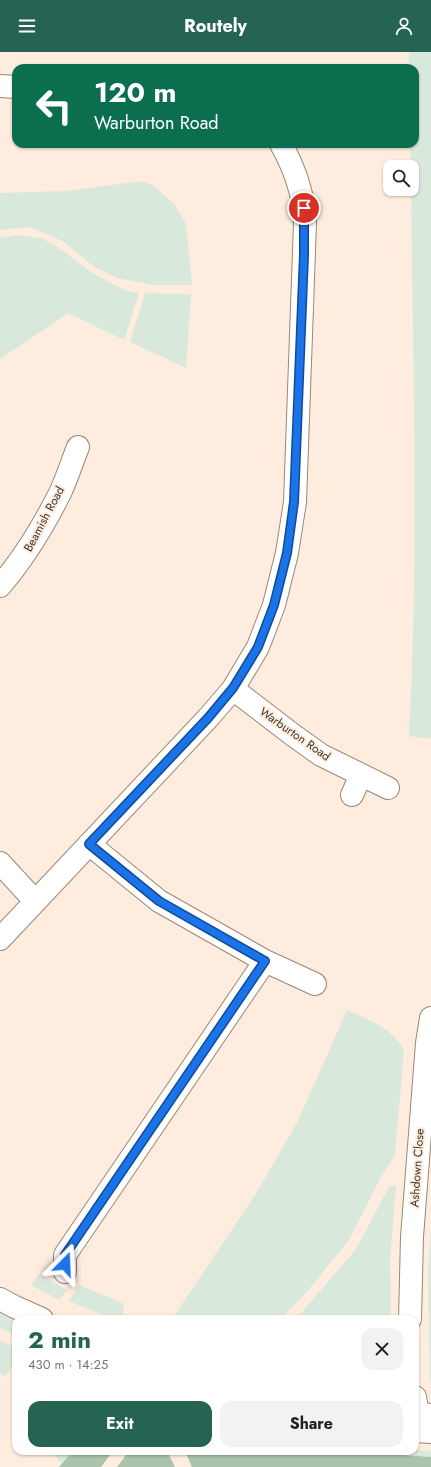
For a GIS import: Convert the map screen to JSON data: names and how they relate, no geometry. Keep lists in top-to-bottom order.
{
  "streets": {
    "street": ["Beamish Road", "Warburton Road", "Ashdown Close"]
  },
  "page": {
    "header": "Routely",
    "turn": ["120 m", "Warburton Road"],
    "heading": ["2 min", "430 m · 14:25"],
    "buttons": ["Exit", "Share"]
  }
}
